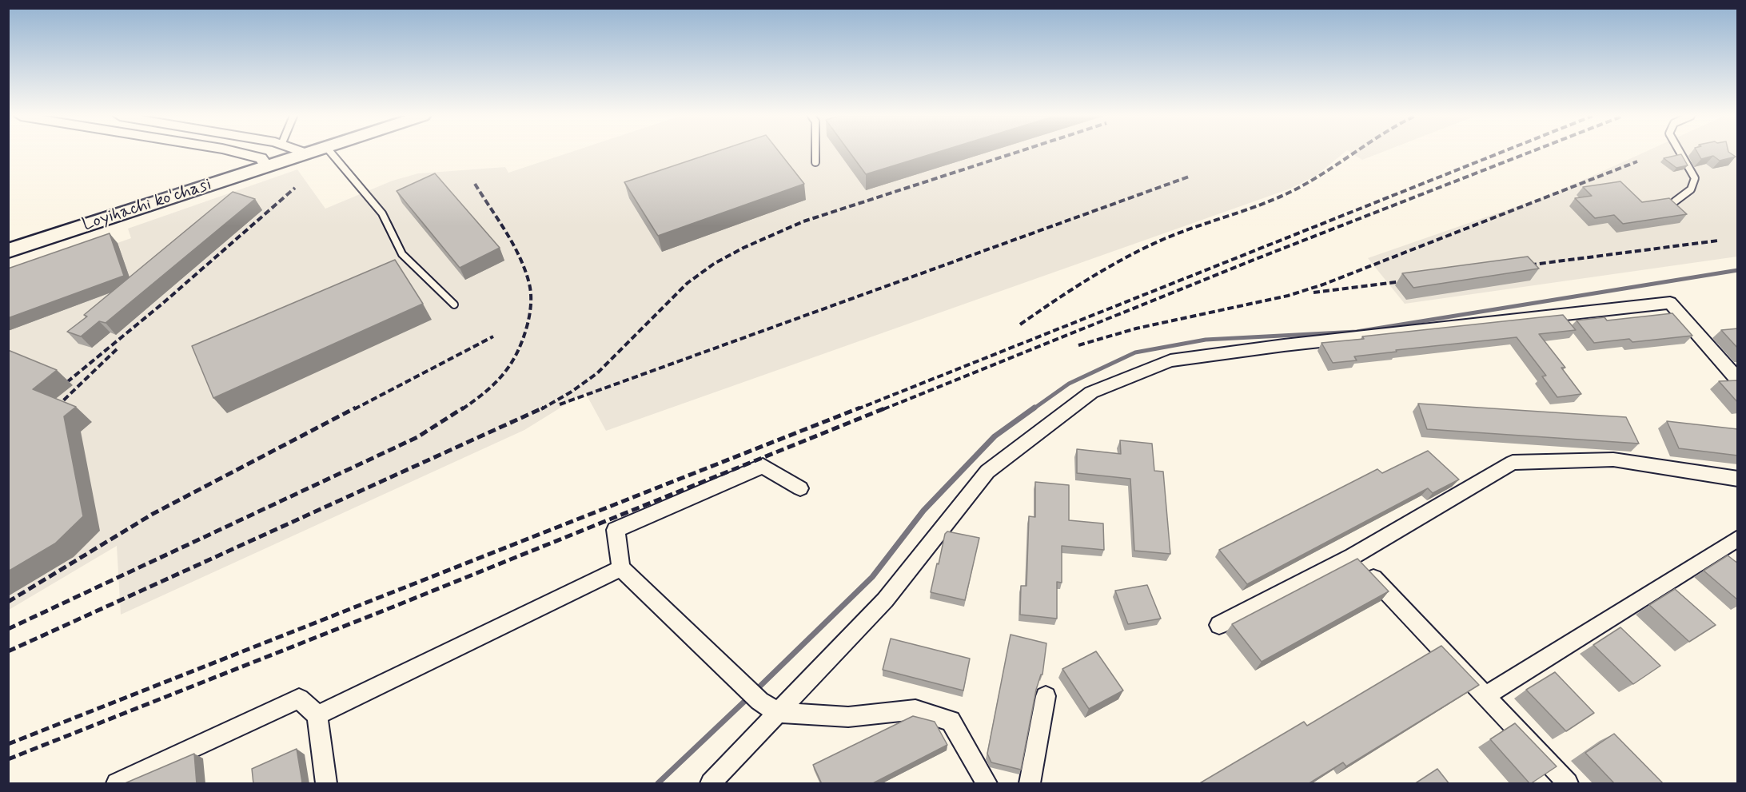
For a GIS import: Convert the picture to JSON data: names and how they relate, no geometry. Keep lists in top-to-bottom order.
{
  "streets": {
    "street": ["Loyihachi ko'chasi"]
  }
}
